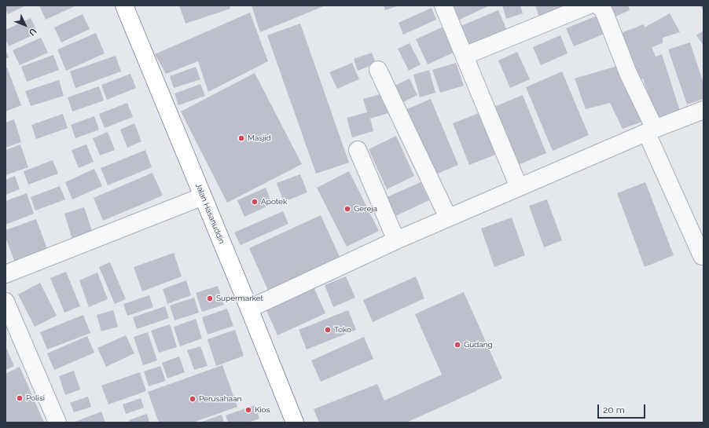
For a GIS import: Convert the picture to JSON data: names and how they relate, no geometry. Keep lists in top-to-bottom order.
{
  "streets": {
    "highway": ["Jalan Hasanuddin"]
  },
  "places": [
    "Masjid",
    "Apotek",
    "Gereja",
    "Supermarket",
    "Toko",
    "Gudang",
    "Polisi",
    "Perusahaan",
    "Kios"
  ],
  "scale_bar": "20 m",
  "north": "bottom right"
}
